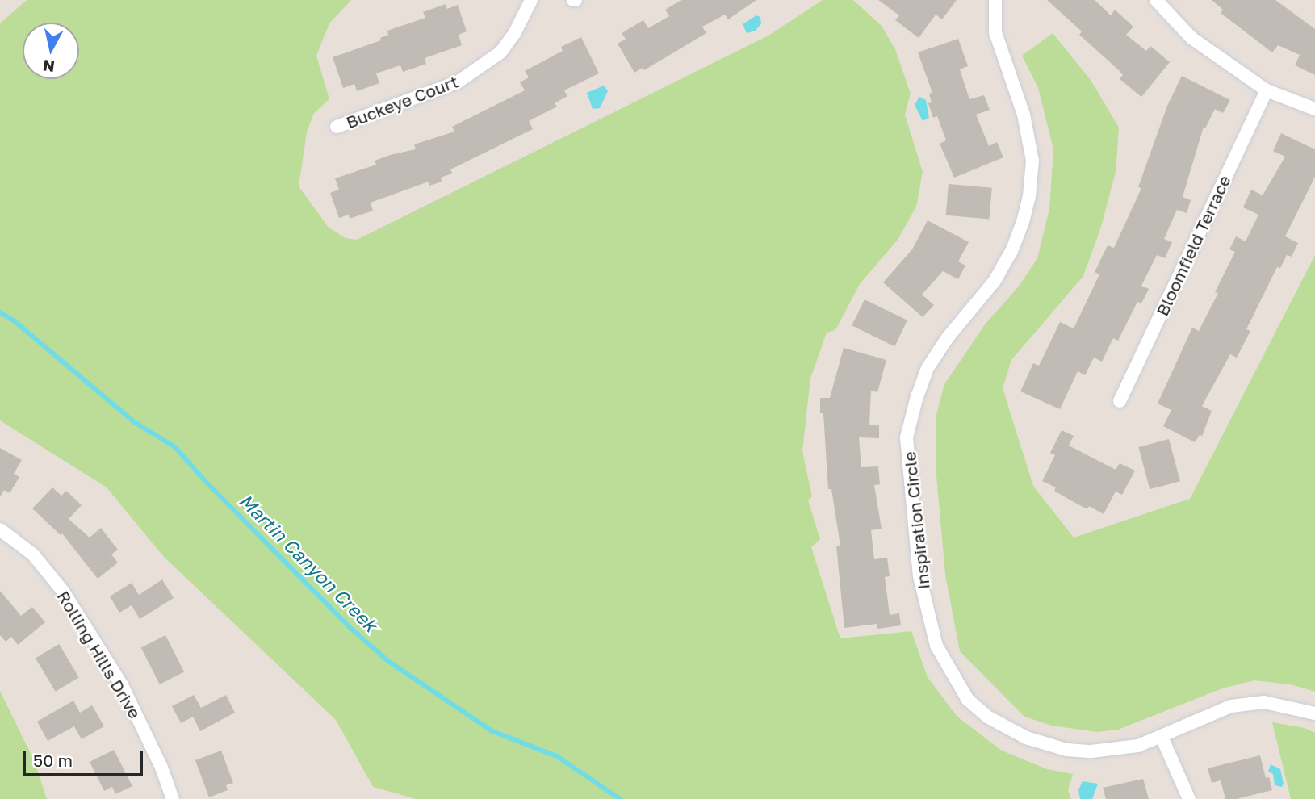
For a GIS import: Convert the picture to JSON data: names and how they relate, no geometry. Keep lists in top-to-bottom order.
{
  "streets": {
    "street": [
      "Buckeye Court",
      "Bloomfield Terrace",
      "Inspiration Circle",
      "Rolling Hills Drive"
    ]
  },
  "water": ["Martin Canyon Creek"],
  "scale_bar": "50 m",
  "north": "bottom"
}
